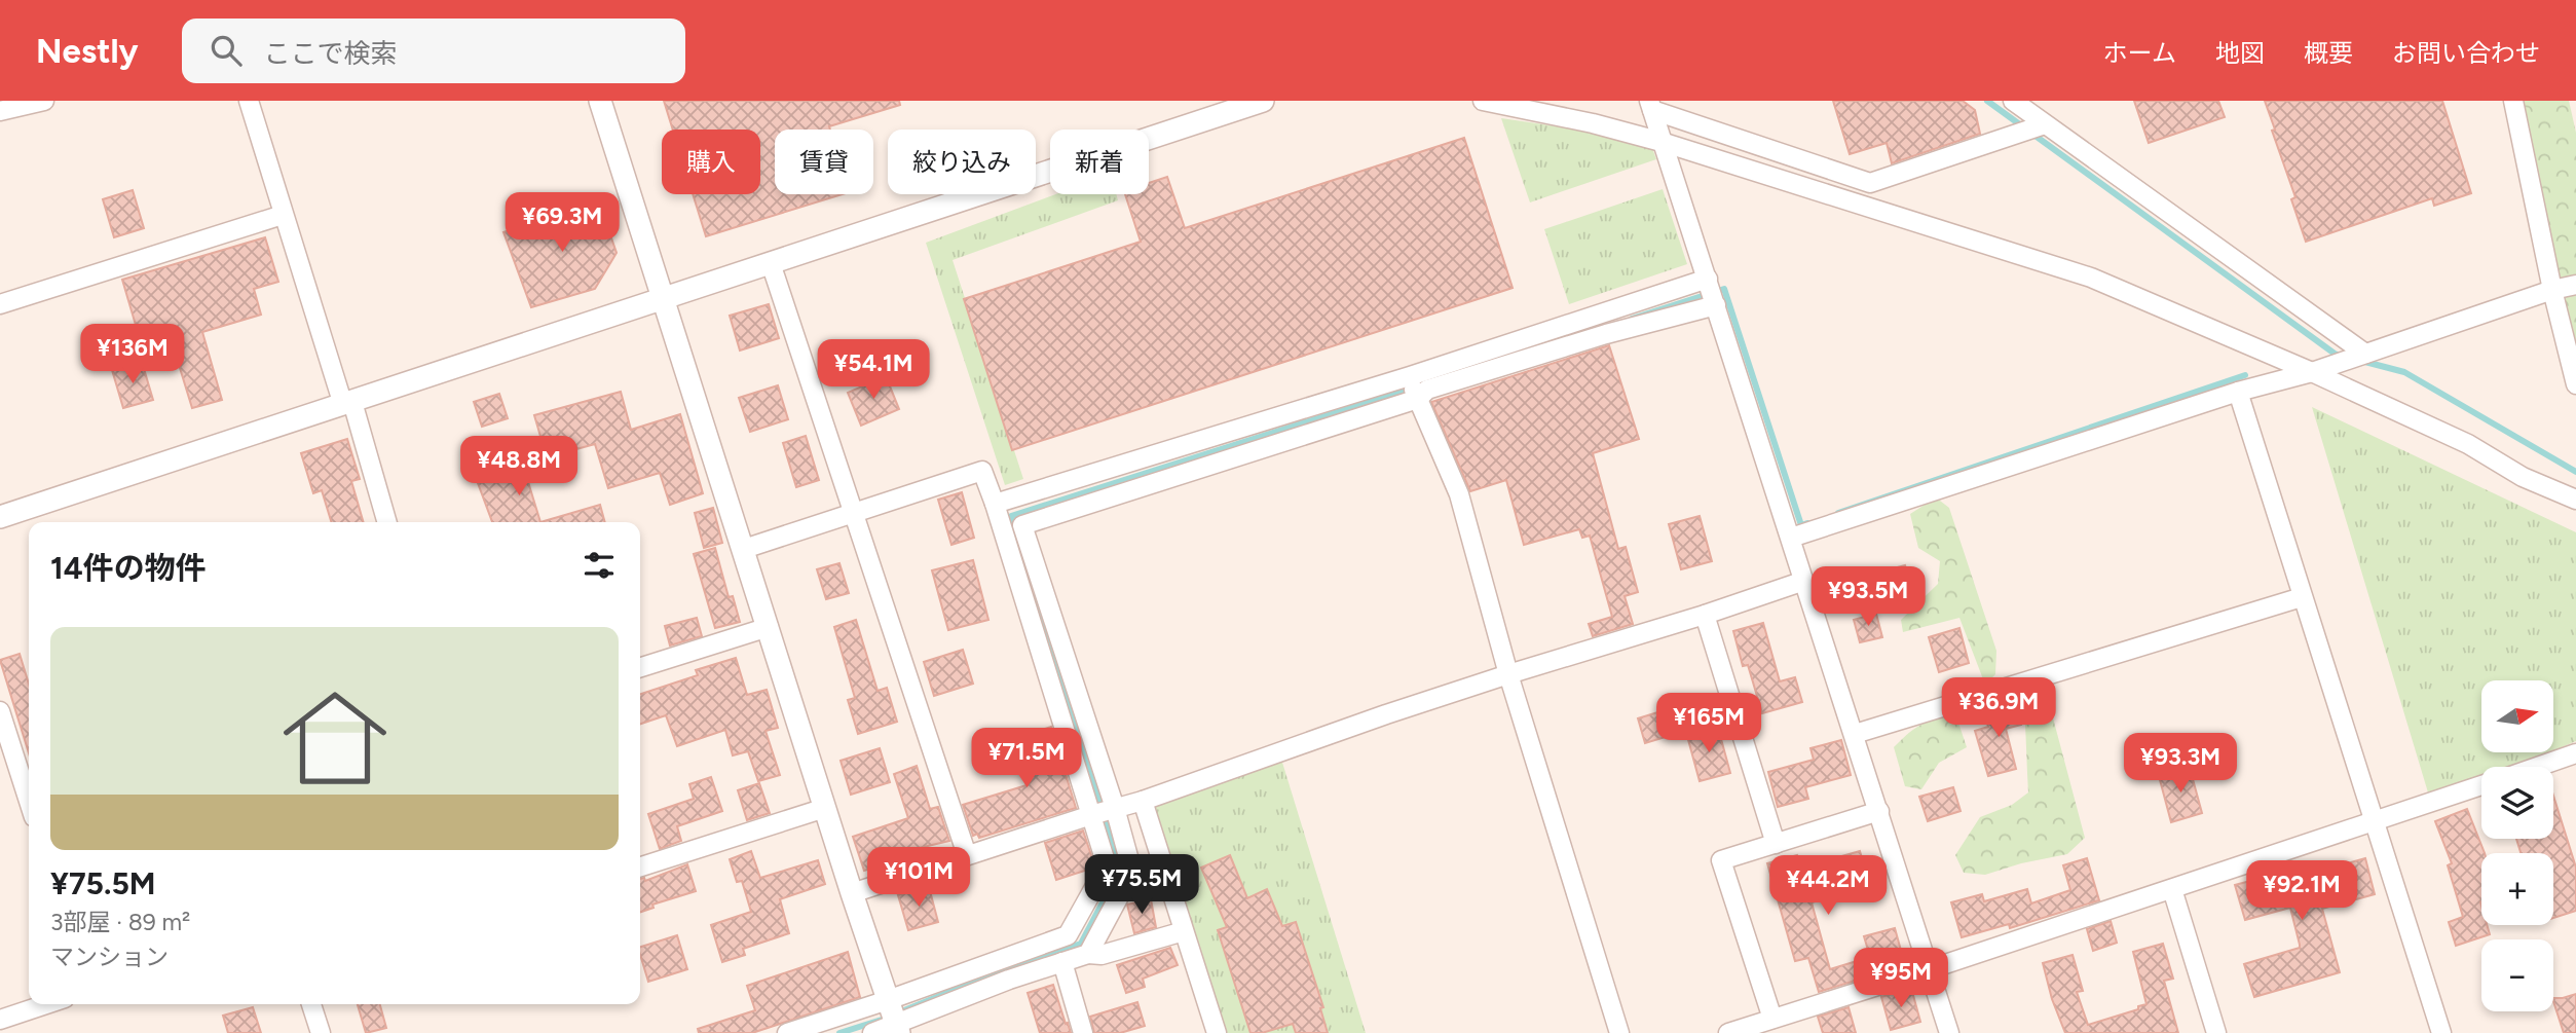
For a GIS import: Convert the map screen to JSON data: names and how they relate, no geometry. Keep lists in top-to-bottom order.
{
  "north": "right",
  "page": {
    "header": "Nestly",
    "search": "ここで検索",
    "nav": [
      "ホーム",
      "地図",
      "概要",
      "お問い合わせ"
    ],
    "chip": [
      "購入",
      "賃貸",
      "絞り込み",
      "新着"
    ],
    "price": [
      "¥69.3M",
      "¥136M",
      "¥54.1M",
      "¥48.8M",
      "¥93.5M",
      "¥36.9M",
      "¥165M",
      "¥71.5M",
      "¥93.3M",
      "¥101M",
      "¥75.5M",
      "¥44.2M",
      "¥92.1M",
      "¥95M"
    ],
    "heading": "14件の物件",
    "list": [
      {
        "name": "¥75.5M",
        "note": "3部屋 · 89 m² · マンション"
      }
    ],
    "map_buttons": ["+", "−"]
  }
}
